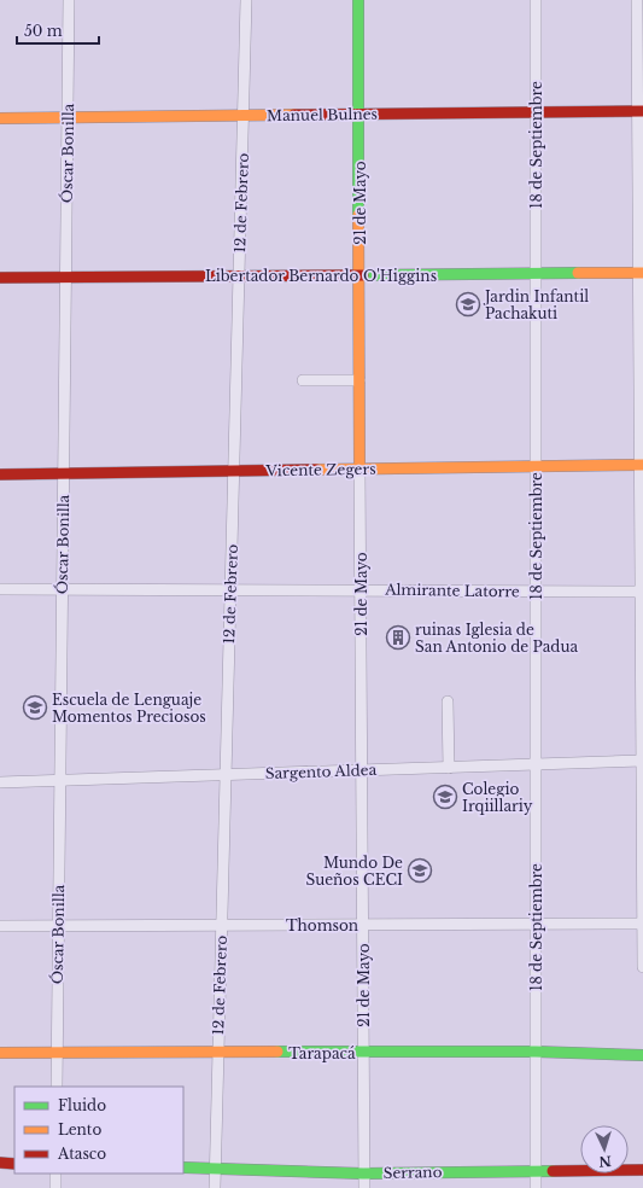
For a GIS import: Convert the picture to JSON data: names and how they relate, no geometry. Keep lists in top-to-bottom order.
{
  "streets": {
    "street": [
      "Manuel Bulnes",
      "18 de Septiembre",
      "Óscar Bonilla",
      "12 de Febrero",
      "21 de Mayo",
      "Libertador Bernardo O'Higgins",
      "Vicente Zegers",
      "Almirante Latorre",
      "Sargento Aldea",
      "Thomson",
      "Tarapacá",
      "Serrano"
    ]
  },
  "crossings": [
    ["Manuel Bulnes", "18 de Septiembre"],
    ["Manuel Bulnes", "Óscar Bonilla"],
    ["Manuel Bulnes", "12 de Febrero"],
    ["Manuel Bulnes", "21 de Mayo"],
    ["18 de Septiembre", "Libertador Bernardo O'Higgins"],
    ["18 de Septiembre", "Vicente Zegers"],
    ["18 de Septiembre", "Almirante Latorre"],
    ["18 de Septiembre", "Sargento Aldea"],
    ["18 de Septiembre", "Thomson"],
    ["18 de Septiembre", "Tarapacá"],
    ["18 de Septiembre", "Serrano"],
    ["Óscar Bonilla", "Libertador Bernardo O'Higgins"],
    ["Óscar Bonilla", "Vicente Zegers"],
    ["Óscar Bonilla", "Almirante Latorre"],
    ["Óscar Bonilla", "Sargento Aldea"],
    ["Óscar Bonilla", "Thomson"],
    ["Óscar Bonilla", "Tarapacá"],
    ["12 de Febrero", "Libertador Bernardo O'Higgins"],
    ["12 de Febrero", "Vicente Zegers"],
    ["12 de Febrero", "Almirante Latorre"],
    ["12 de Febrero", "Sargento Aldea"],
    ["12 de Febrero", "Thomson"],
    ["12 de Febrero", "Tarapacá"],
    ["12 de Febrero", "Serrano"],
    ["21 de Mayo", "Libertador Bernardo O'Higgins"],
    ["21 de Mayo", "Vicente Zegers"],
    ["21 de Mayo", "Almirante Latorre"],
    ["21 de Mayo", "Sargento Aldea"],
    ["21 de Mayo", "Thomson"],
    ["21 de Mayo", "Tarapacá"],
    ["21 de Mayo", "Serrano"]
  ],
  "places": {
    "school or university": [
      "Jardin Infantil Pachakuti",
      "Escuela de Lenguaje Momentos Preciosos",
      "Colegio Irqiillariy",
      "Mundo De Sueños CECI"
    ],
    "building": ["ruinas Iglesia de San Antonio de Padua"]
  },
  "legend": ["Fluido", "Lento", "Atasco"],
  "scale_bar": "50 m",
  "north": "bottom"
}
